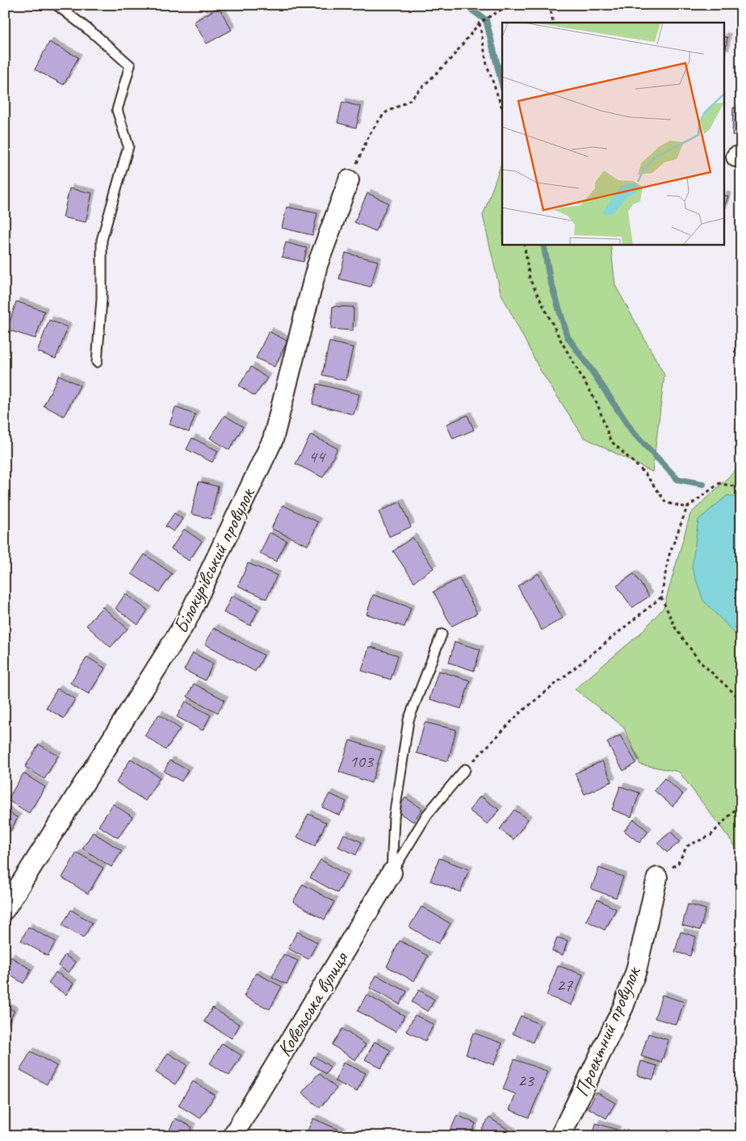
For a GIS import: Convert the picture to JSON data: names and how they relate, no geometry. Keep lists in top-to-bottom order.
{
  "streets": {
    "street": ["Білокурівський провулок", "Ковельська вулиця", "Проектний провулок"]
  },
  "house_numbers": [
    "44",
    "103",
    "27",
    "23"
  ]
}
